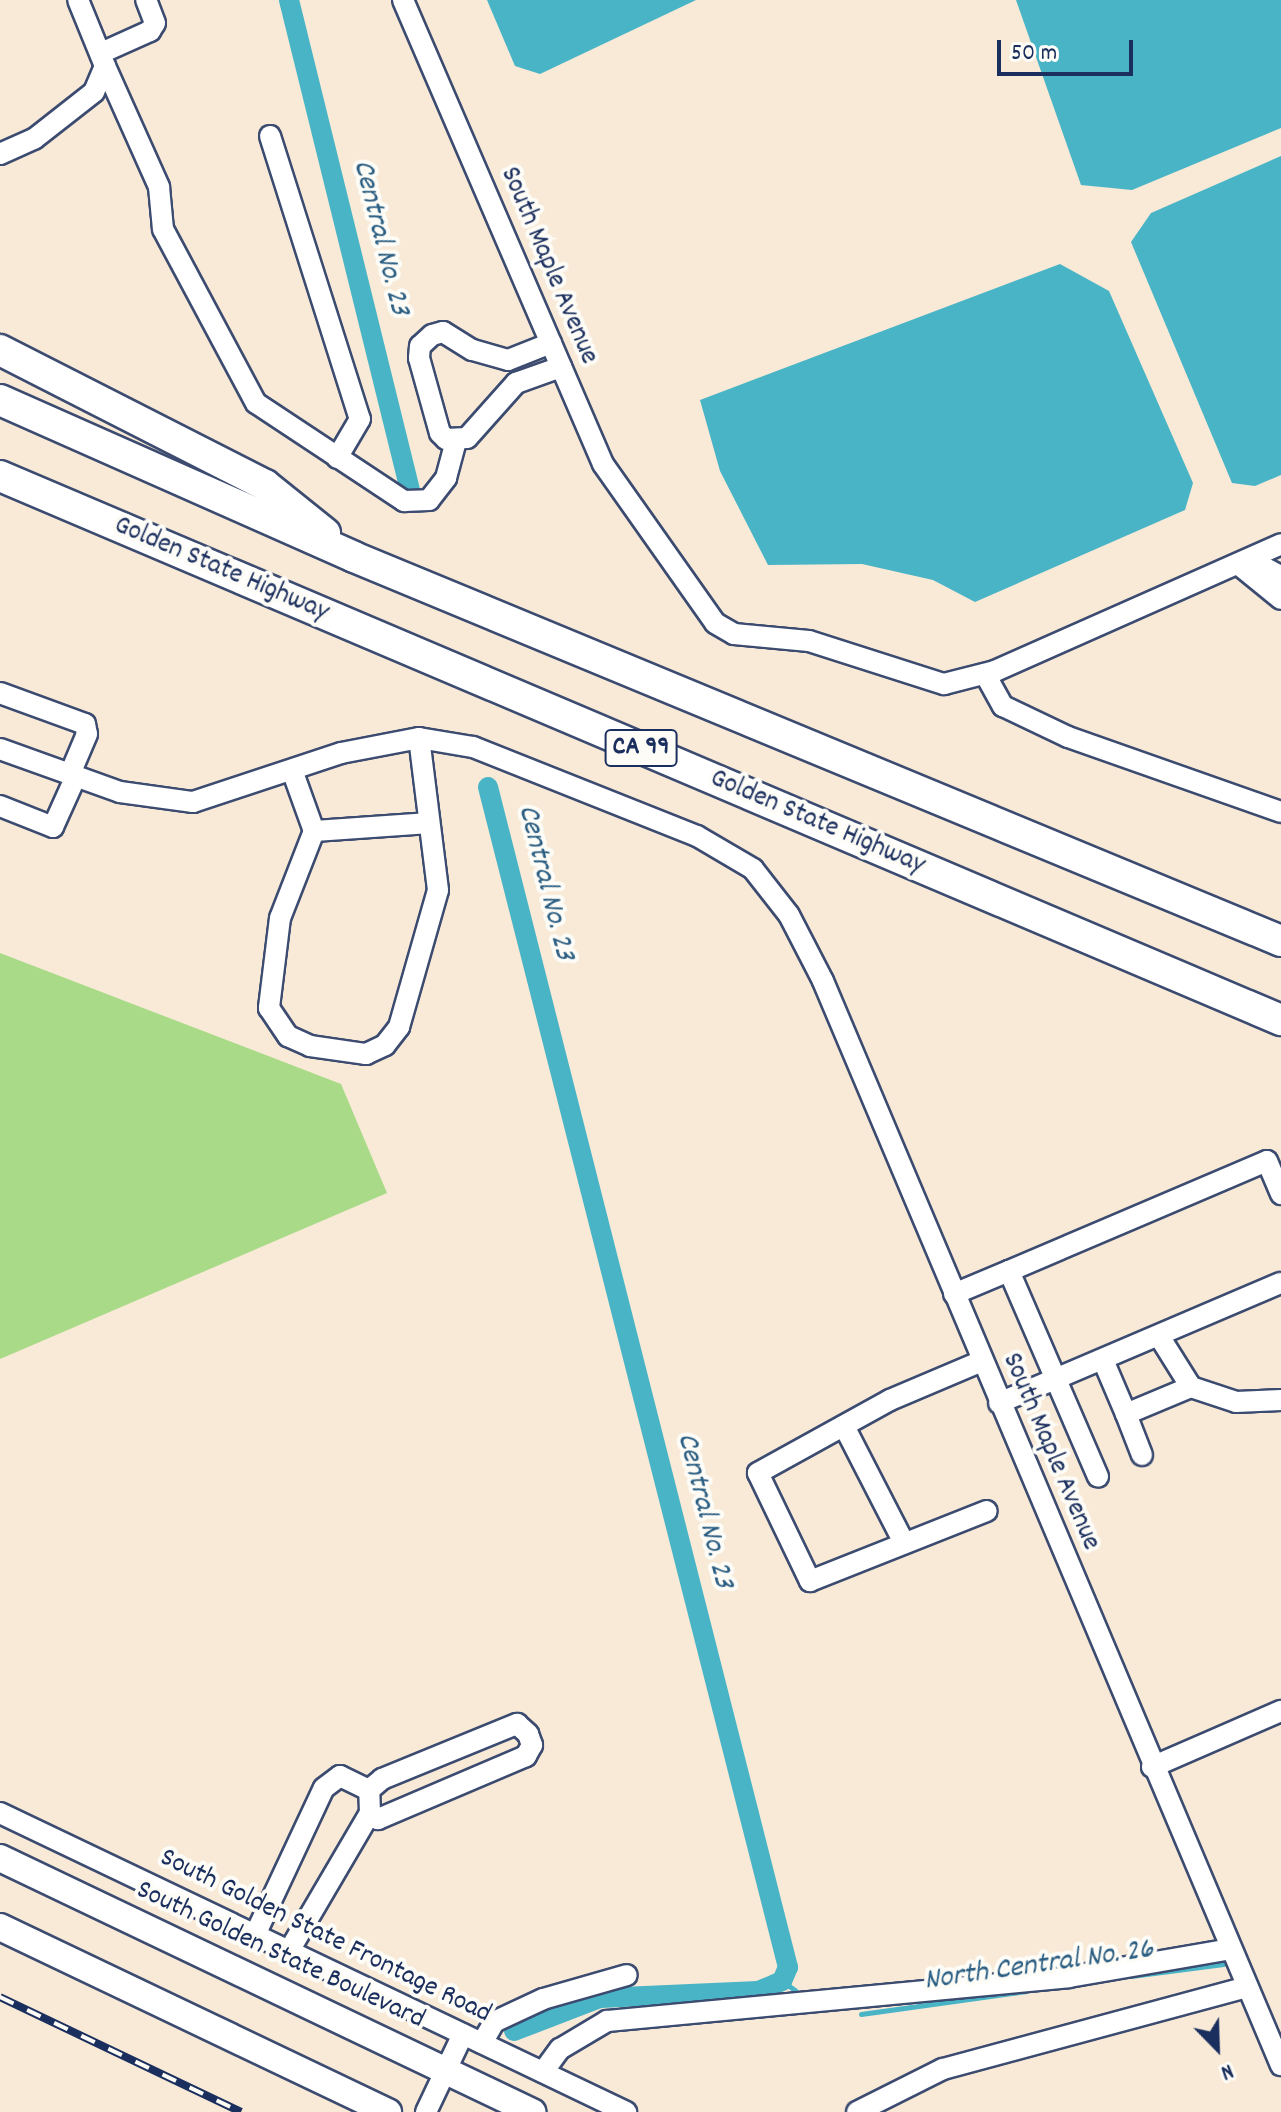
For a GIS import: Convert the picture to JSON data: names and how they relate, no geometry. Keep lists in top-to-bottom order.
{
  "streets": {
    "highway": ["Golden State Highway", "CA 99"],
    "main road": ["South Golden State Boulevard"],
    "street": ["South Maple Avenue", "South Golden State Frontage Road"]
  },
  "water": ["Central No. 23", "North Central No. 26"],
  "scale_bar": "50 m",
  "north": "bottom right"
}
